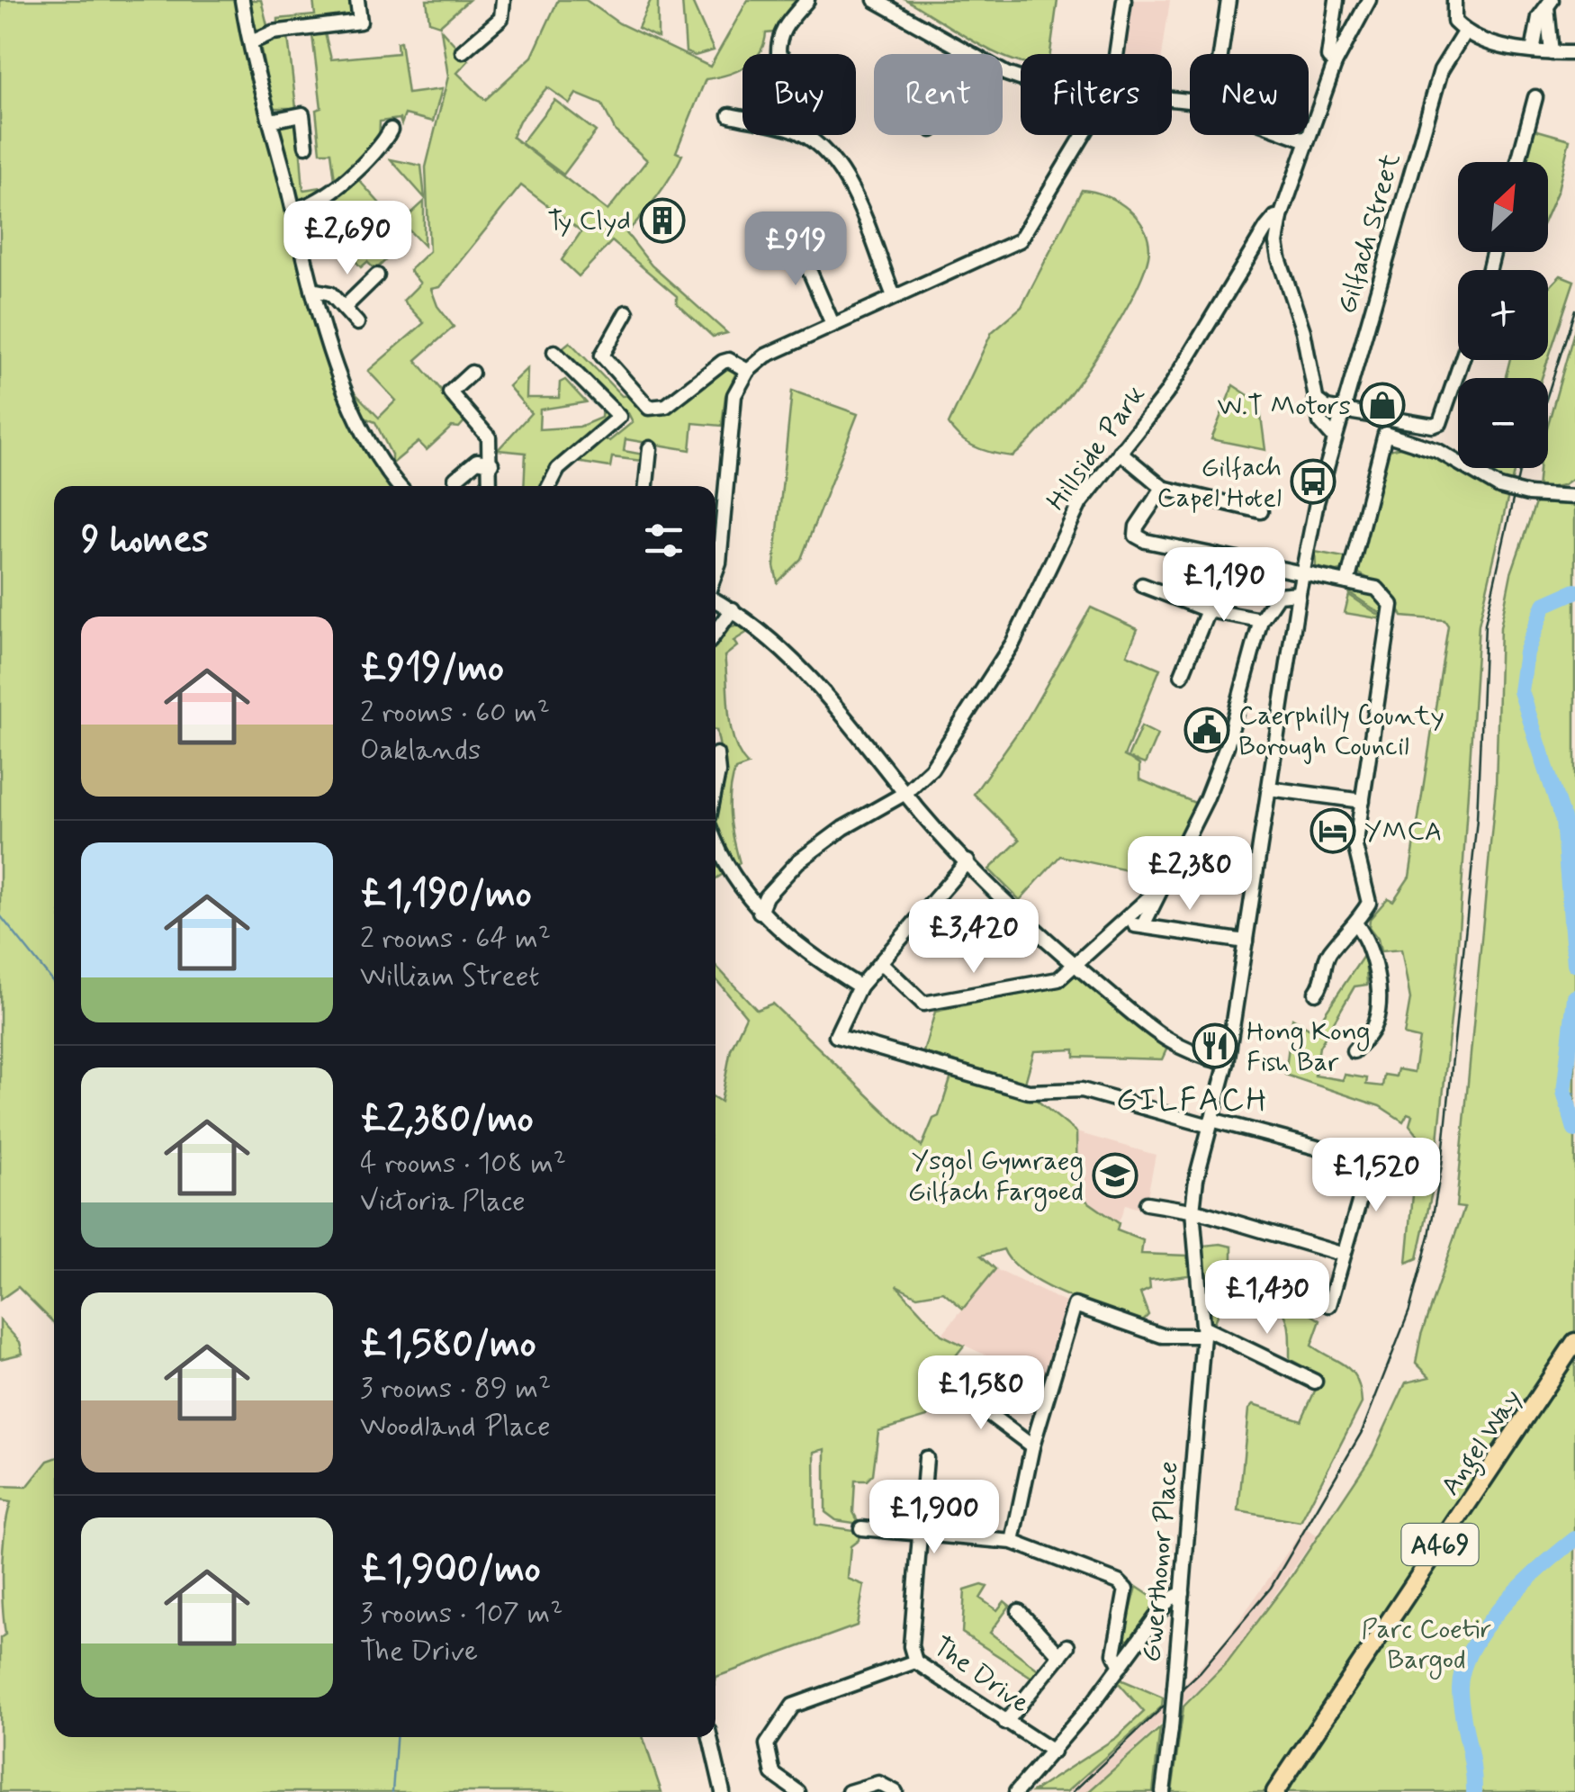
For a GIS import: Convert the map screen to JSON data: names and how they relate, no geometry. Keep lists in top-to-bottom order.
{
  "streets": {
    "main road": ["Angel Way", "A469"],
    "street": [
      "Gilfach Street",
      "Hillside Park",
      "Gwerthonor Place",
      "The Drive"
    ]
  },
  "crossings": [
    ["Gilfach Street", "Gwerthonor Place"]
  ],
  "districts": ["GILFACH"],
  "parks": ["Parc Coetir Bargod"],
  "places": {
    "building": ["Ty Clyd"],
    "shop": ["W.T Motors"],
    "bus stop": ["Gilfach Capel Hotel"],
    "public building": ["Caerphilly County Borough Council"],
    "hotel": ["YMCA"],
    "restaurant": ["Hong Kong Fish Bar"],
    "school or university": ["Ysgol Gymraeg Gilfach Fargoed"]
  },
  "north": "top right",
  "page": {
    "chip": [
      "Buy",
      "Rent",
      "Filters",
      "New"
    ],
    "map_buttons": ["+", "−"],
    "price": [
      "£2,690",
      "£919",
      "£1,190",
      "£2,380",
      "£3,420",
      "£1,520",
      "£1,430",
      "£1,580",
      "£1,900"
    ],
    "heading": "9 homes",
    "list": [
      {
        "name": "£919/mo",
        "note": "2 rooms · 60 m² · Oaklands"
      },
      {
        "name": "£1,190/mo",
        "note": "2 rooms · 64 m² · William Street"
      },
      {
        "name": "£2,380/mo",
        "note": "4 rooms · 108 m² · Victoria Place"
      },
      {
        "name": "£1,580/mo",
        "note": "3 rooms · 89 m² · Woodland Place"
      },
      {
        "name": "£1,900/mo",
        "note": "3 rooms · 107 m² · The Drive"
      }
    ]
  }
}
